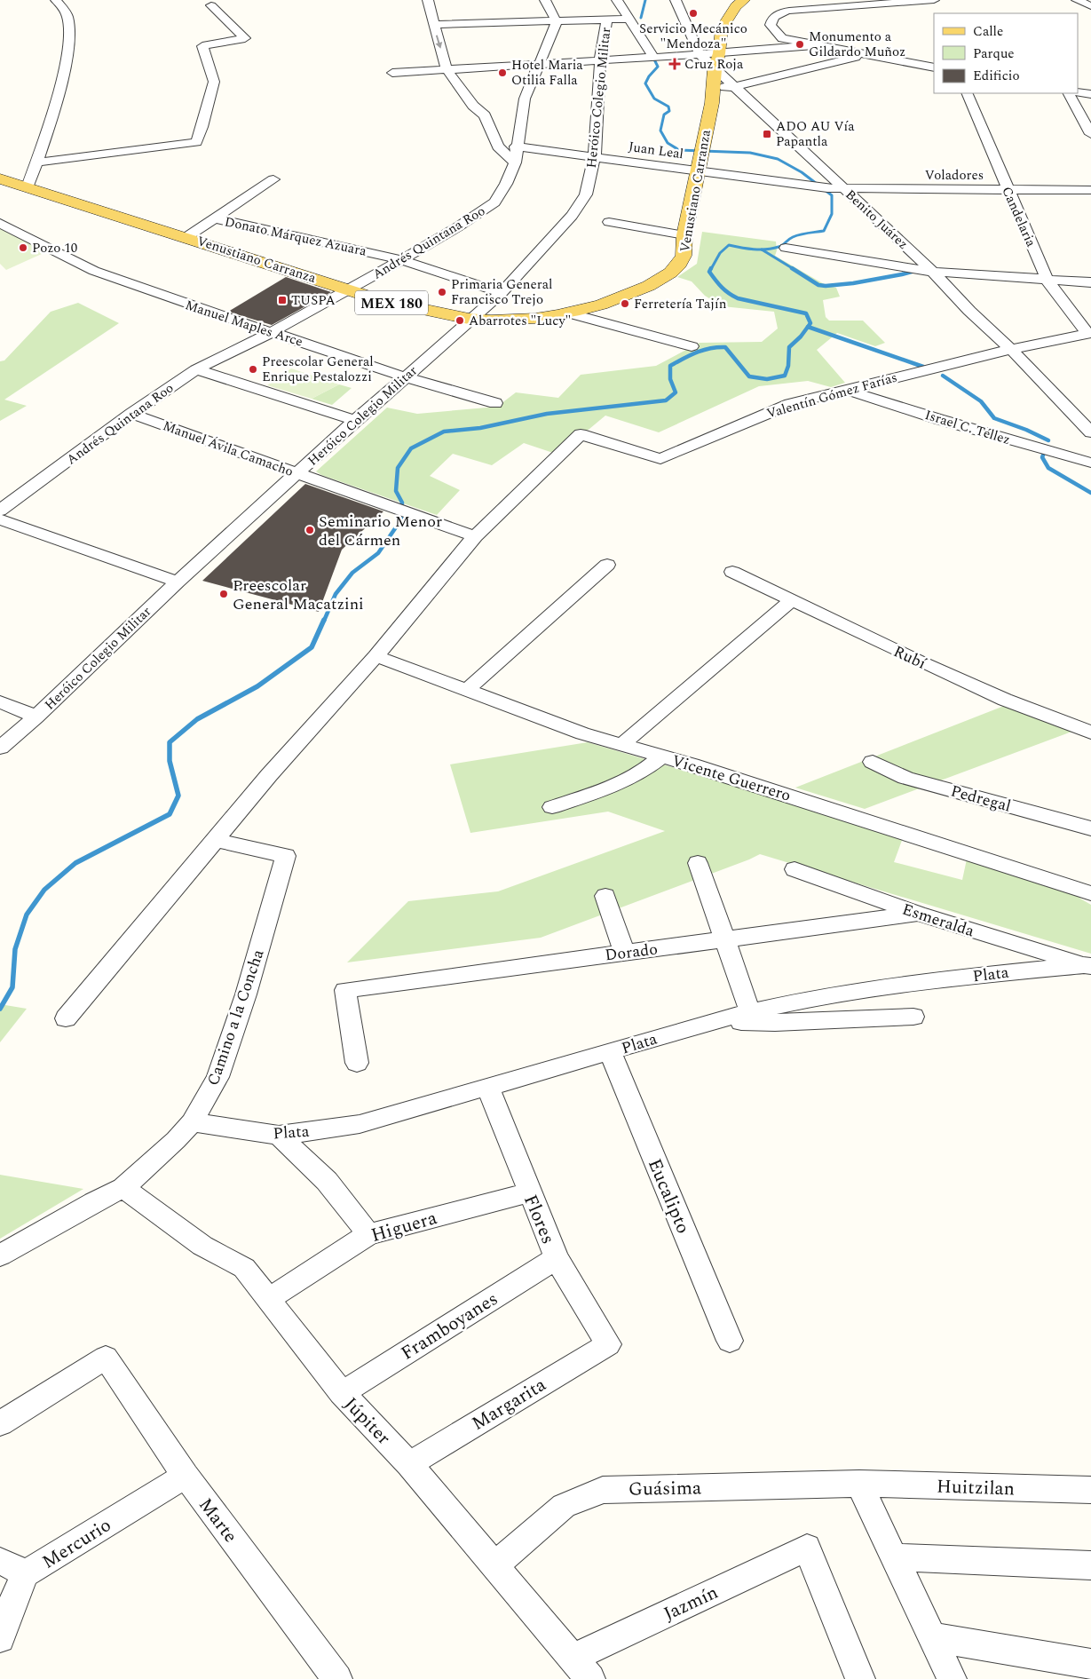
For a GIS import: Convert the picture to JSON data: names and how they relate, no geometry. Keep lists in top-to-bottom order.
{
  "streets": {
    "main road": ["Venustiano Carranza", "MEX 180"],
    "street": [
      "Heróico Colegio Militar",
      "Juan Leal",
      "Voladores",
      "Candelaria",
      "Benito Juárez",
      "Donato Márquez Azuara",
      "Andrés Quintana Roo",
      "Manuel Maples Arce",
      "Valentín Gómez Farías",
      "Israel C. Téllez",
      "Manuel Ávila Camacho",
      "Rubí",
      "Vicente Guerrero",
      "Pedregal",
      "Esmeralda",
      "Dorado",
      "Plata",
      "Camino a la Concha",
      "Eucalipto",
      "Flores",
      "Higuera",
      "Framboyanes",
      "Margarita",
      "Júpiter",
      "Huitzilan",
      "Guásima",
      "Marte",
      "Mercurio",
      "Jazmín"
    ]
  },
  "crossings": [
    ["Heróico Colegio Militar", "Juan Leal"],
    ["Heróico Colegio Militar", "Venustiano Carranza"],
    ["Heróico Colegio Militar", "Donato Márquez Azuara"],
    ["Heróico Colegio Militar", "Manuel Maples Arce"],
    ["Heróico Colegio Militar", "Manuel Ávila Camacho"],
    ["Juan Leal", "Voladores"],
    ["Juan Leal", "Venustiano Carranza"],
    ["Juan Leal", "Benito Juárez"],
    ["Juan Leal", "Andrés Quintana Roo"],
    ["Voladores", "Candelaria"],
    ["Voladores", "Benito Juárez"],
    ["Venustiano Carranza", "Benito Juárez"],
    ["Venustiano Carranza", "Andrés Quintana Roo"],
    ["Candelaria", "Valentín Gómez Farías"],
    ["Benito Juárez", "Valentín Gómez Farías"],
    ["Donato Márquez Azuara", "Andrés Quintana Roo"],
    ["Andrés Quintana Roo", "Manuel Maples Arce"],
    ["Andrés Quintana Roo", "Manuel Ávila Camacho"],
    ["Valentín Gómez Farías", "Israel C. Téllez"],
    ["Valentín Gómez Farías", "Manuel Ávila Camacho"],
    ["Esmeralda", "Dorado"],
    ["Esmeralda", "Plata"],
    ["Plata", "Camino a la Concha"],
    ["Plata", "Eucalipto"],
    ["Plata", "Flores"],
    ["Camino a la Concha", "Júpiter"],
    ["Flores", "Higuera"],
    ["Flores", "Framboyanes"],
    ["Flores", "Margarita"],
    ["Higuera", "Júpiter"],
    ["Framboyanes", "Júpiter"],
    ["Margarita", "Júpiter"],
    ["Júpiter", "Guásima"],
    ["Júpiter", "Jazmín"],
    ["Huitzilan", "Guásima"],
    ["Marte", "Mercurio"]
  ],
  "places": {
    "other": [
      "Servicio Mecánico \"Mendoza\"",
      "Monumento a Gildardo Muñoz",
      "Hotel Maria Otilia Falla",
      "Pozo 10",
      "Primaria General Francisco Trejo",
      "Ferretería Tajín",
      "Abarrotes \"Lucy\"",
      "Preescolar General Enrique Pestalozzi",
      "Seminario Menor del Cármen",
      "Preescolar General Macatzini"
    ],
    "health": ["Cruz Roja"],
    "transit": ["ADO AU Vía Papantla", "TUSPA"]
  },
  "legend": ["Calle", "Parque", "Edificio"]
}
